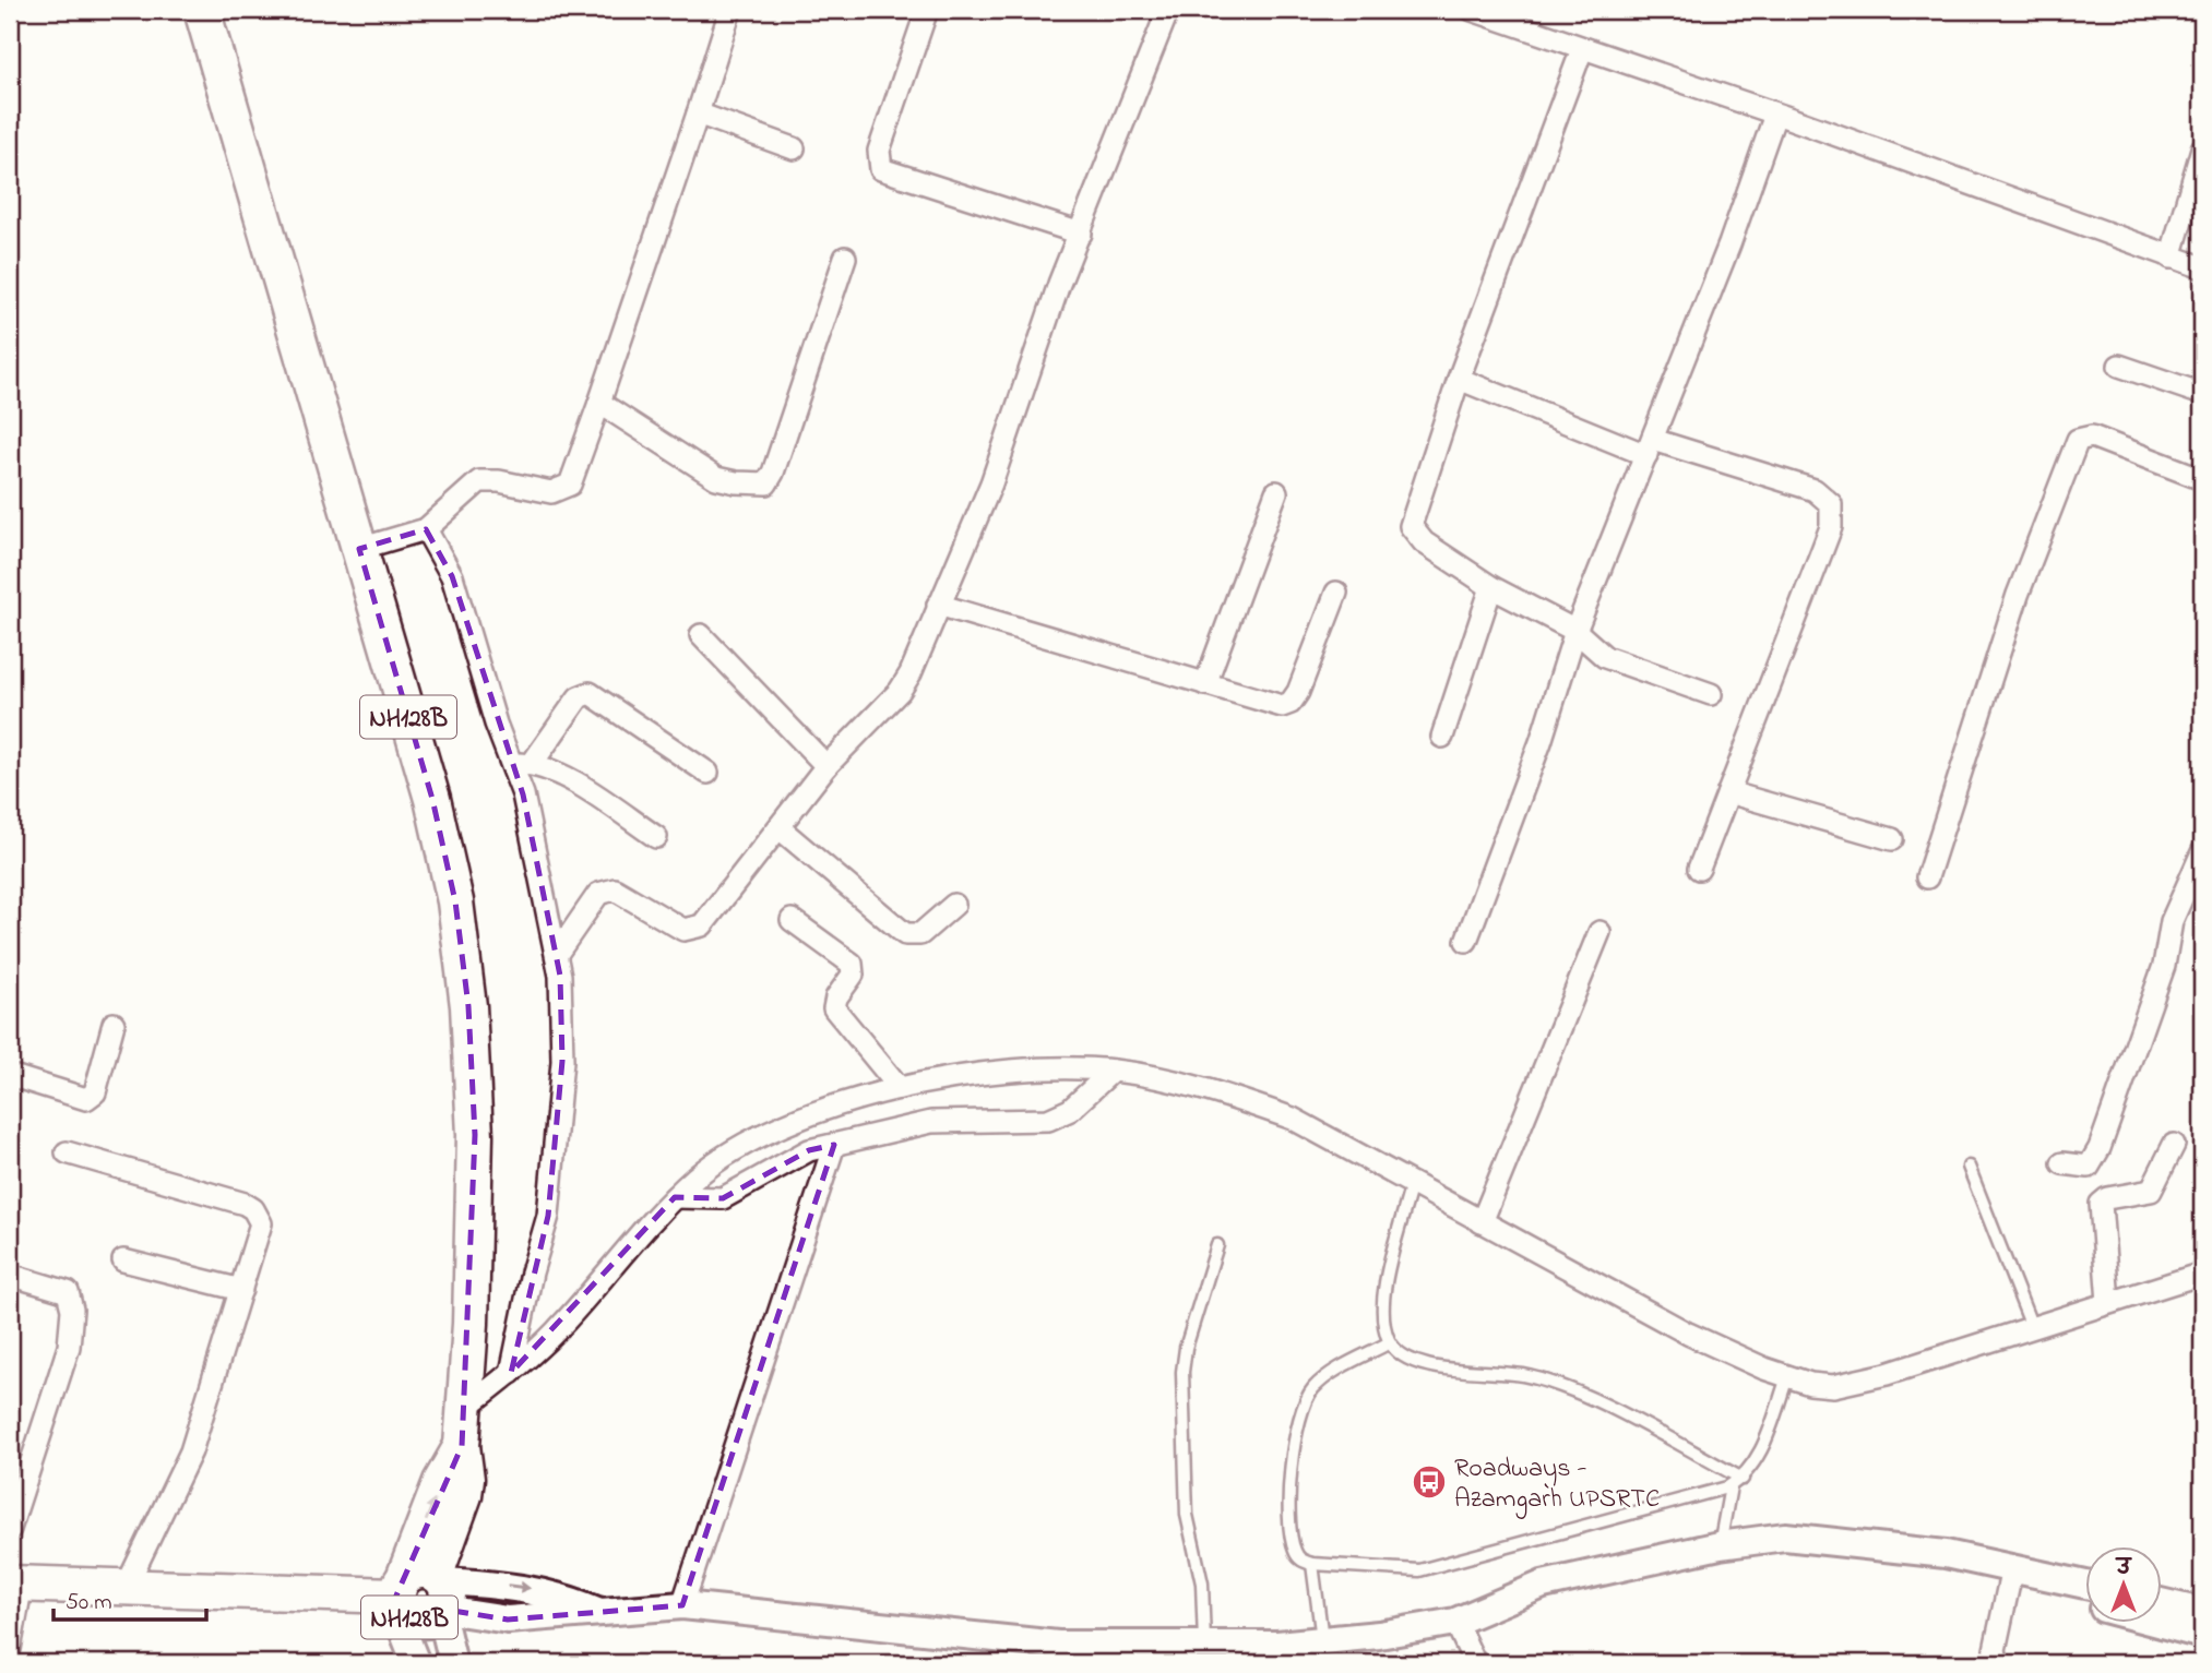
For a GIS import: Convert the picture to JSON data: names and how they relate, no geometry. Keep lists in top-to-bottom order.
{
  "streets": {
    "highway": ["NH128B"]
  },
  "places": {
    "bus stop": ["Roadways - Azamgarh UPSRTC"]
  },
  "scale_bar": "50 m",
  "north": "top"
}
